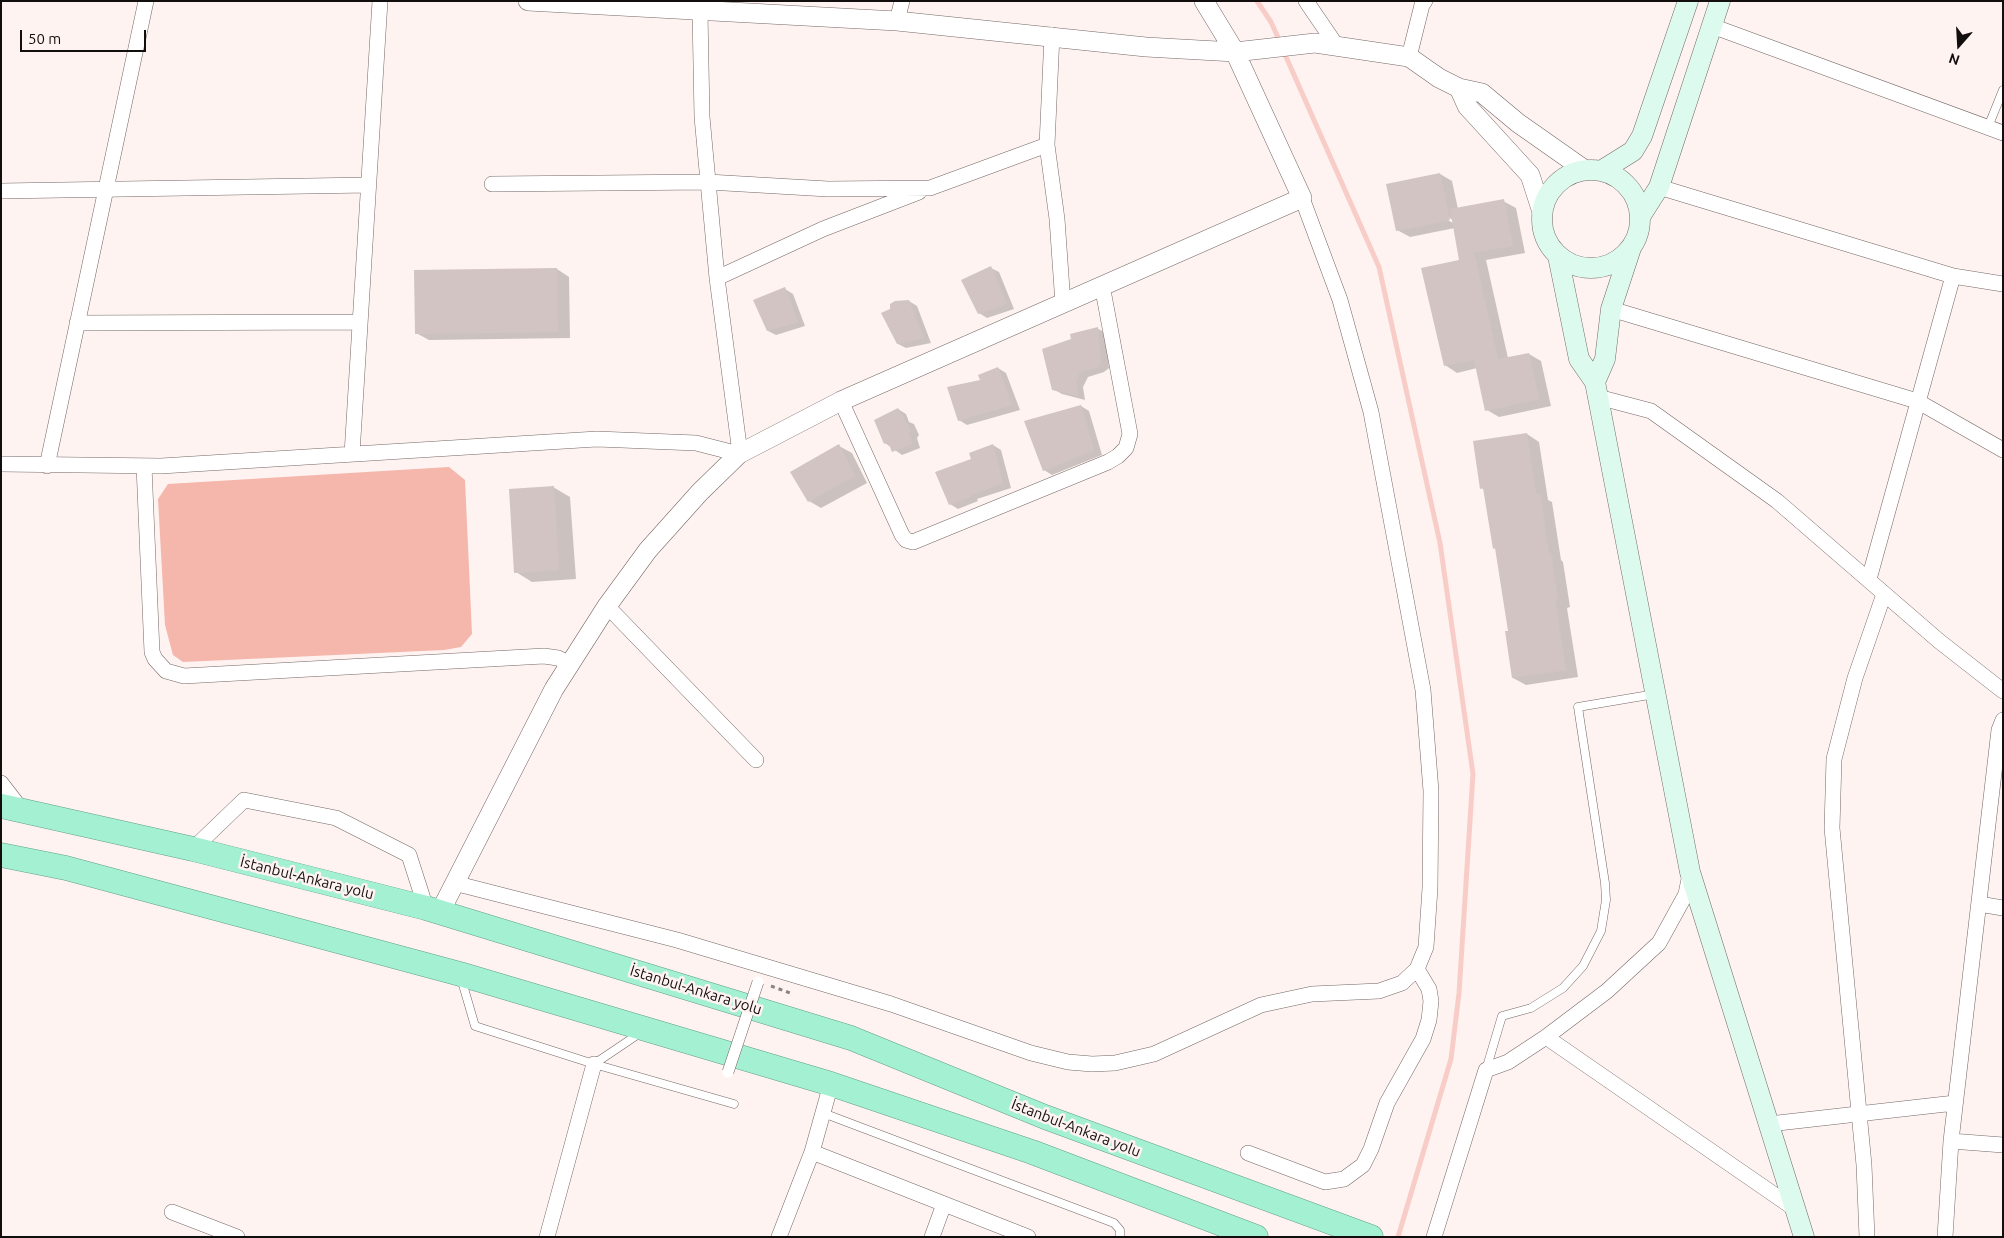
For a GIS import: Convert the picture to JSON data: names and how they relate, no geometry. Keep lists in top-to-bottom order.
{
  "streets": {
    "highway": ["İstanbul-Ankara yolu"]
  },
  "scale_bar": "50 m",
  "north": "bottom"
}
